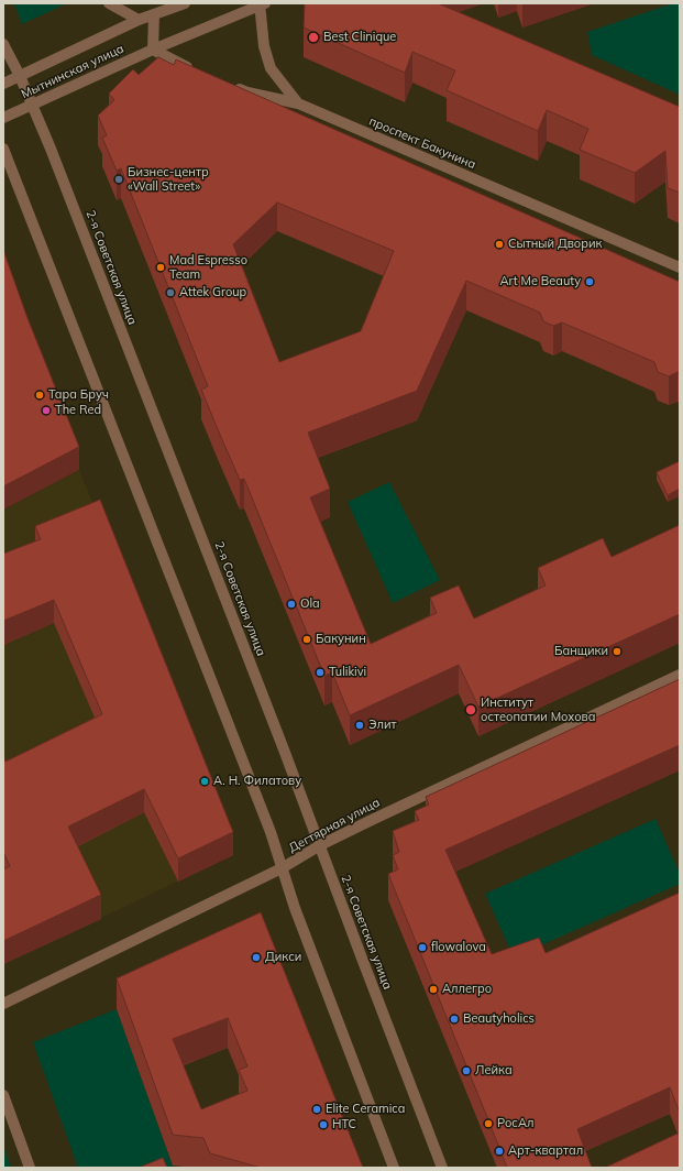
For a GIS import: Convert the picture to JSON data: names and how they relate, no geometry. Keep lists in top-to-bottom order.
{
  "streets": {
    "street": [
      "Мытнинская улица",
      "проспект Бакунина",
      "2-я Советская улица",
      "Дегтярная улица"
    ]
  },
  "crossings": [
    ["Мытнинская улица", "2-я Советская улица"],
    ["2-я Советская улица", "Дегтярная улица"]
  ],
  "places": [
    "Best Clinique",
    "Бизнес-центр «Wall Street»",
    "Сытный Дворик",
    "Mad Espresso Team",
    "Art Me Beauty",
    "Attek Group",
    "Тара Бруч",
    "The Red",
    "Ola",
    "Бакунин",
    "Банщики",
    "Tulikivi",
    "Институт остеопатии Мохова",
    "Элит",
    "А. Н. Филатову",
    "flowalova",
    "Дикси",
    "Аллегро",
    "Beautyholics",
    "Лейка",
    "Elite Ceramica",
    "РосАл",
    "HTC",
    "Арт-квартал"
  ]
}
